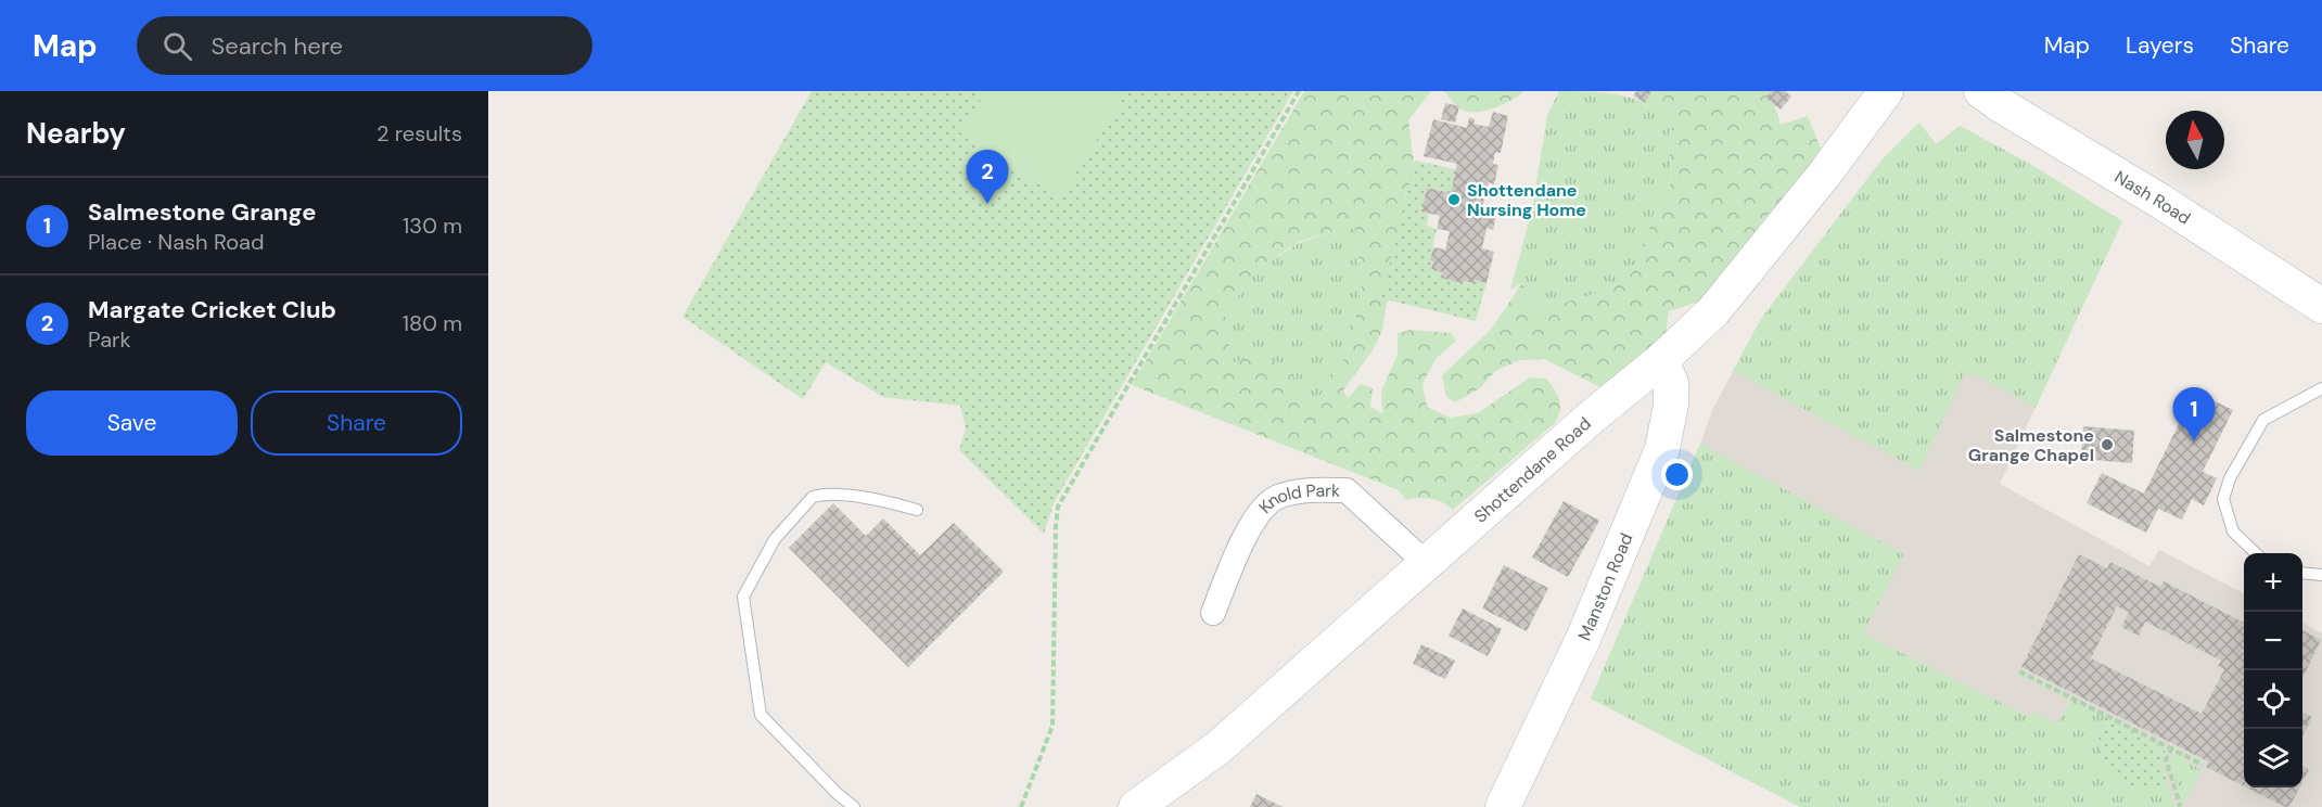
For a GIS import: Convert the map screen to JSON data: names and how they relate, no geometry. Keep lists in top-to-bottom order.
{
  "streets": {
    "street": [
      "Nash Road",
      "Shottendane Road",
      "Knold Park",
      "Manston Road"
    ]
  },
  "crossings": [
    ["Shottendane Road", "Knold Park"],
    ["Shottendane Road", "Manston Road"]
  ],
  "places": ["Shottendane Nursing Home", "Salmestone Grange Chapel"],
  "north": "top",
  "page": {
    "header": "Map",
    "search": "Search here",
    "nav": ["Map", "Layers", "Share"],
    "heading": ["Nearby", "2 results"],
    "pins": ["2", "1"],
    "list": [
      {
        "mark": "1",
        "name": "Salmestone Grange",
        "note": "Place · Nash Road",
        "value": "130 m"
      },
      {
        "mark": "2",
        "name": "Margate Cricket Club",
        "note": "Park",
        "value": "180 m"
      }
    ],
    "buttons": ["Save", "Share"],
    "map_buttons": ["+", "−"]
  }
}
